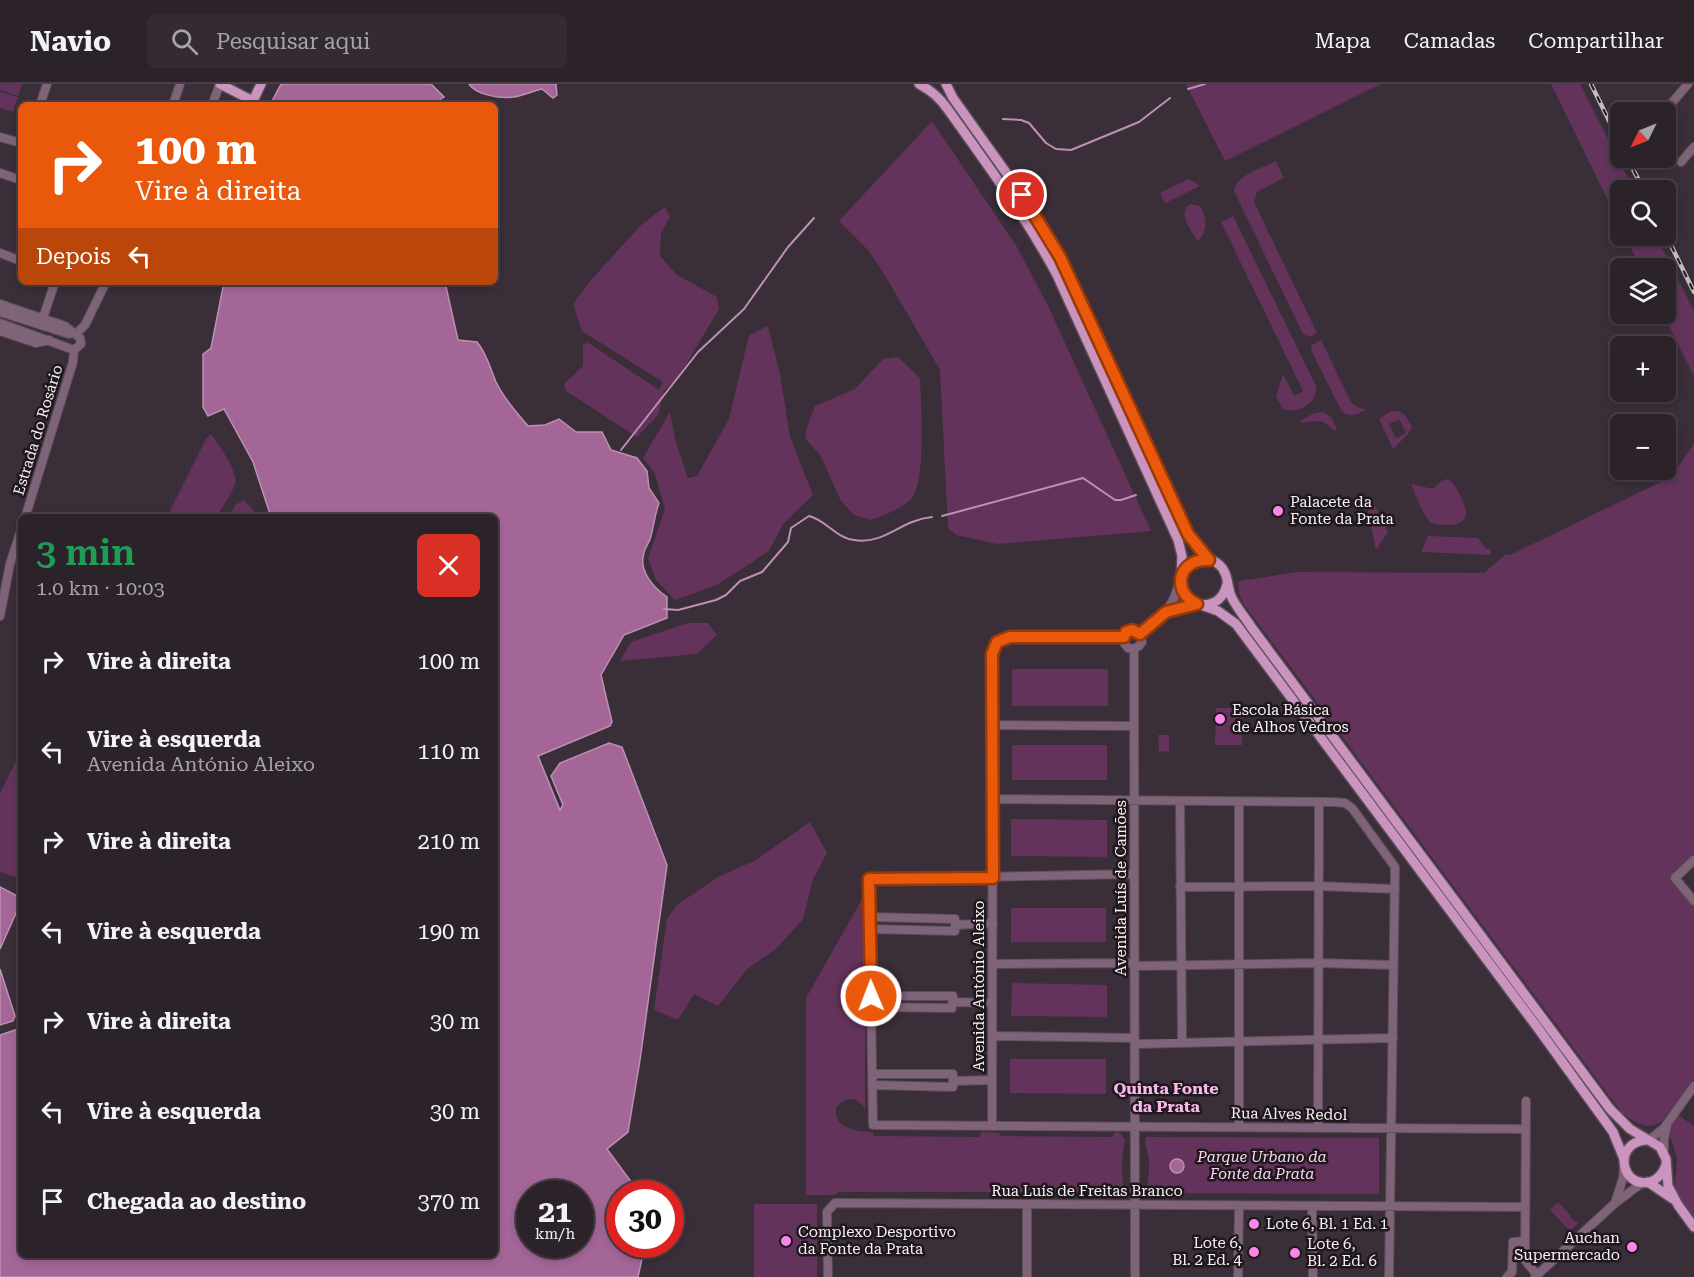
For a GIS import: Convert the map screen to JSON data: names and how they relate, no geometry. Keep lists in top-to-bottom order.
{
  "streets": {
    "street": [
      "Estrada do Rosário",
      "Avenida Luís de Camões",
      "Avenida António Aleixo",
      "Rua Alves Redol",
      "Rua Luís de Freitas Branco"
    ]
  },
  "crossings": [
    ["Avenida Luís de Camões", "Avenida António Aleixo"],
    ["Avenida Luís de Camões", "Rua Alves Redol"],
    ["Avenida Luís de Camões", "Rua Luís de Freitas Branco"],
    ["Avenida António Aleixo", "Rua Alves Redol"]
  ],
  "districts": ["Quinta Fonte da Prata"],
  "parks": ["Parque Urbano da Fonte da Prata"],
  "places": [
    "Palacete da Fonte da Prata",
    "Escola Básica de Alhos Vedros",
    "Lote 6, Bl. 1 Ed. 1",
    "Complexo Desportivo da Fonte da Prata",
    "Auchan Supermercado",
    "Lote 6, Bl. 2 Ed. 4",
    "Lote 6, Bl. 2 Ed. 6"
  ],
  "north": "bottom left",
  "page": {
    "header": "Navio",
    "search": "Pesquisar aqui",
    "nav": ["Mapa", "Camadas", "Compartilhar"],
    "map_buttons": ["+", "−"],
    "turn": ["100 m", "Vire à direita"],
    "then": "Depois",
    "heading": ["3 min", "1.0 km · 10:03"],
    "list": [
      {
        "name": "Vire à direita",
        "value": "100 m"
      },
      {
        "name": "Vire à esquerda",
        "note": "Avenida António Aleixo",
        "value": "110 m"
      },
      {
        "name": "Vire à direita",
        "value": "210 m"
      },
      {
        "name": "Vire à esquerda",
        "value": "190 m"
      },
      {
        "name": "Vire à direita",
        "value": "30 m"
      },
      {
        "name": "Vire à esquerda",
        "value": "30 m"
      },
      {
        "name": "Chegada ao destino",
        "value": "370 m"
      }
    ],
    "speed": "21 km/h",
    "limit": "30"
  }
}
